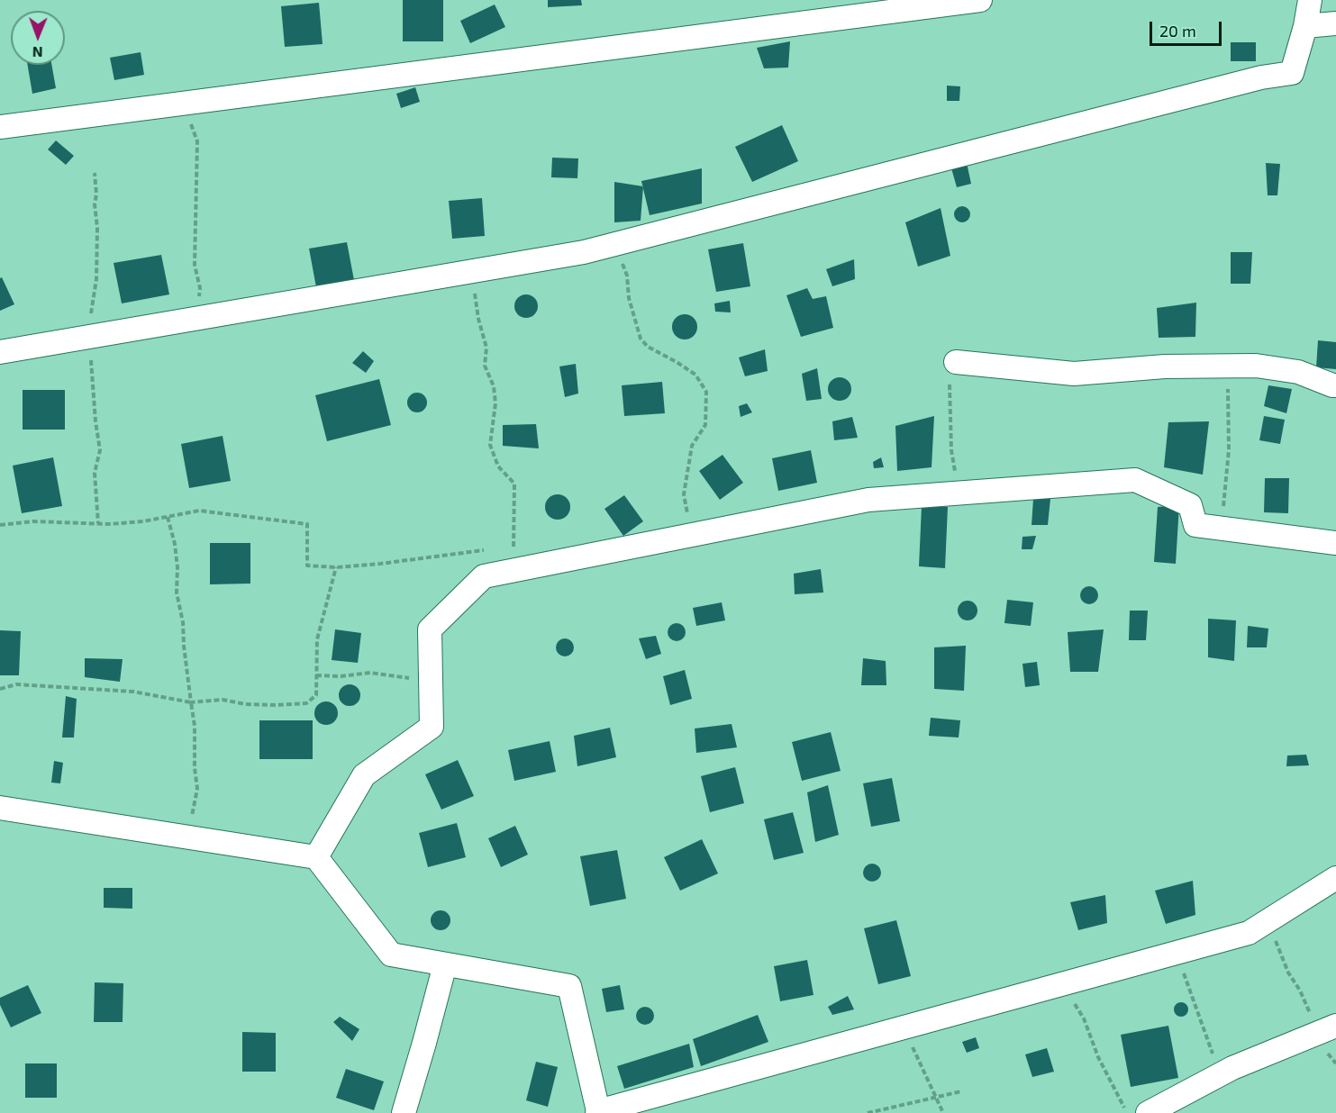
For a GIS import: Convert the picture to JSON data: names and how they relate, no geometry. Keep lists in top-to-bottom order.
{
  "scale_bar": "20 m",
  "north": "bottom"
}
